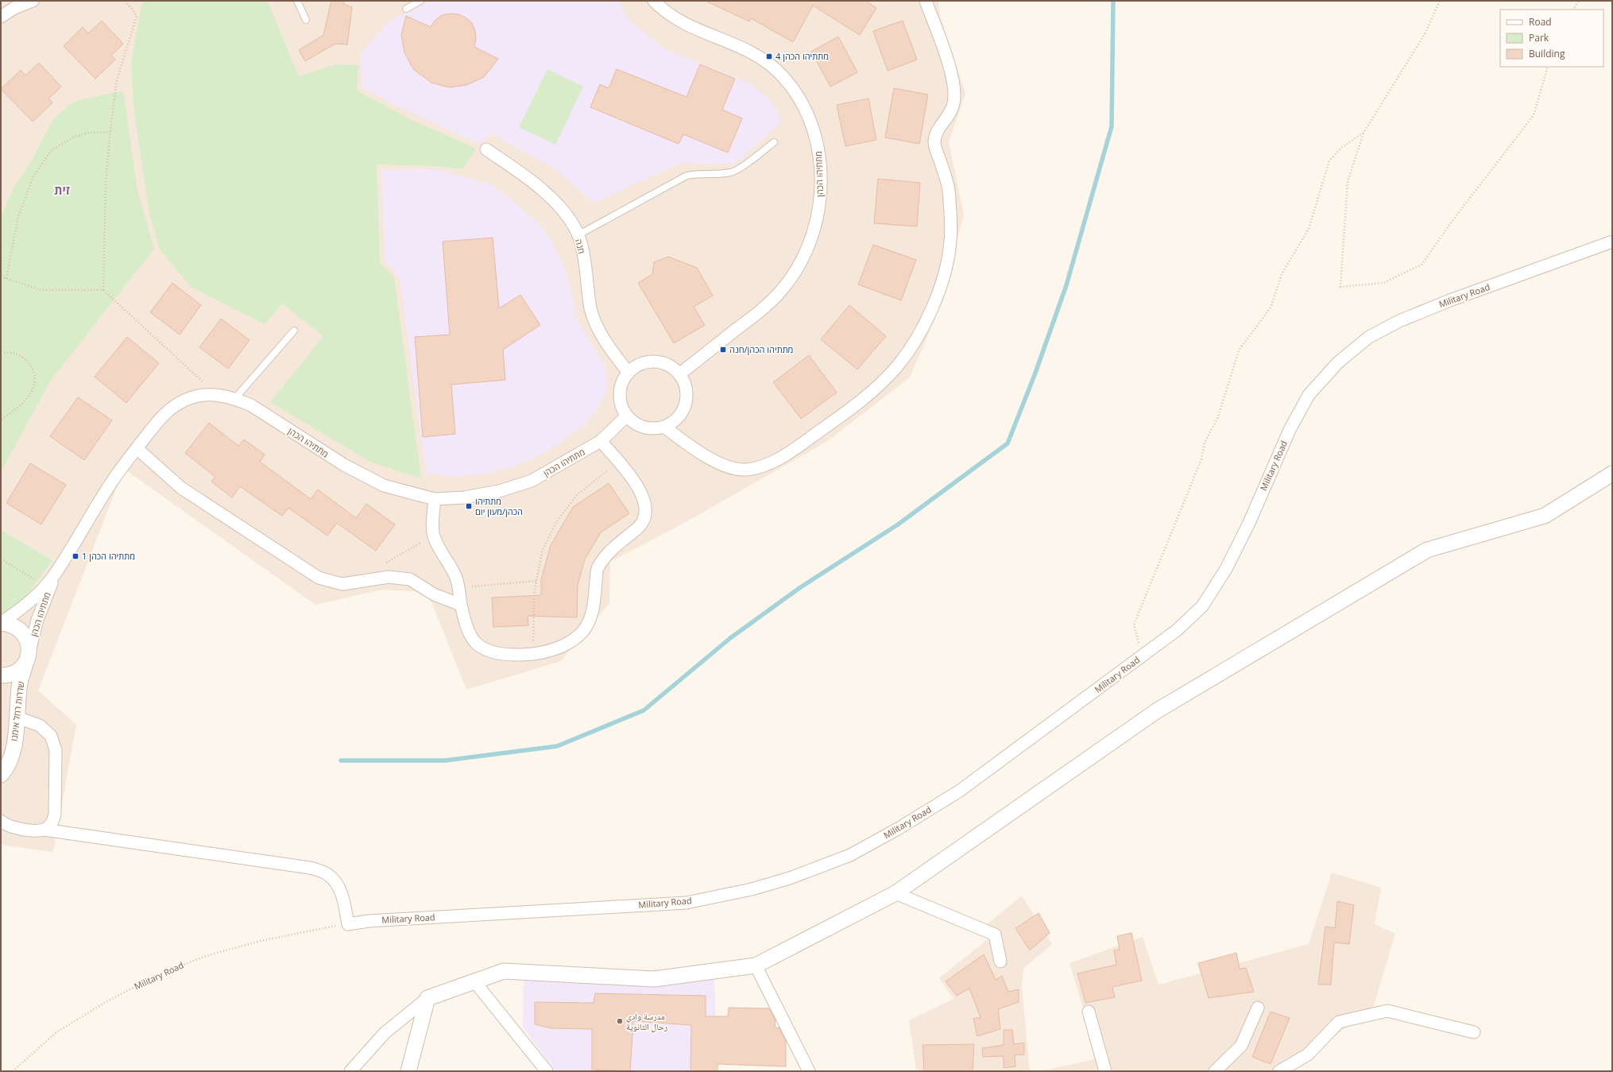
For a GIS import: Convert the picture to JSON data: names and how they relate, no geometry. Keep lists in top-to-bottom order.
{
  "streets": {
    "street": [
      "מתתיהו הכהן",
      "חנה",
      "Military Road",
      "שדרות רחל אימנו"
    ]
  },
  "crossings": [
    ["מתתיהו הכהן", "חנה"],
    ["מתתיהו הכהן", "שדרות רחל אימנו"]
  ],
  "districts": ["זית"],
  "places": {
    "transit": [
      "מתתיהו הכהן 4",
      "מתתיהו הכהן/חנה",
      "מתתיהו הכהן/מעון יום",
      "מתתיהו הכהן 1"
    ],
    "other": ["مدرسة وادي رحال الثانوية"]
  },
  "legend": ["Road", "Park", "Building"]
}
